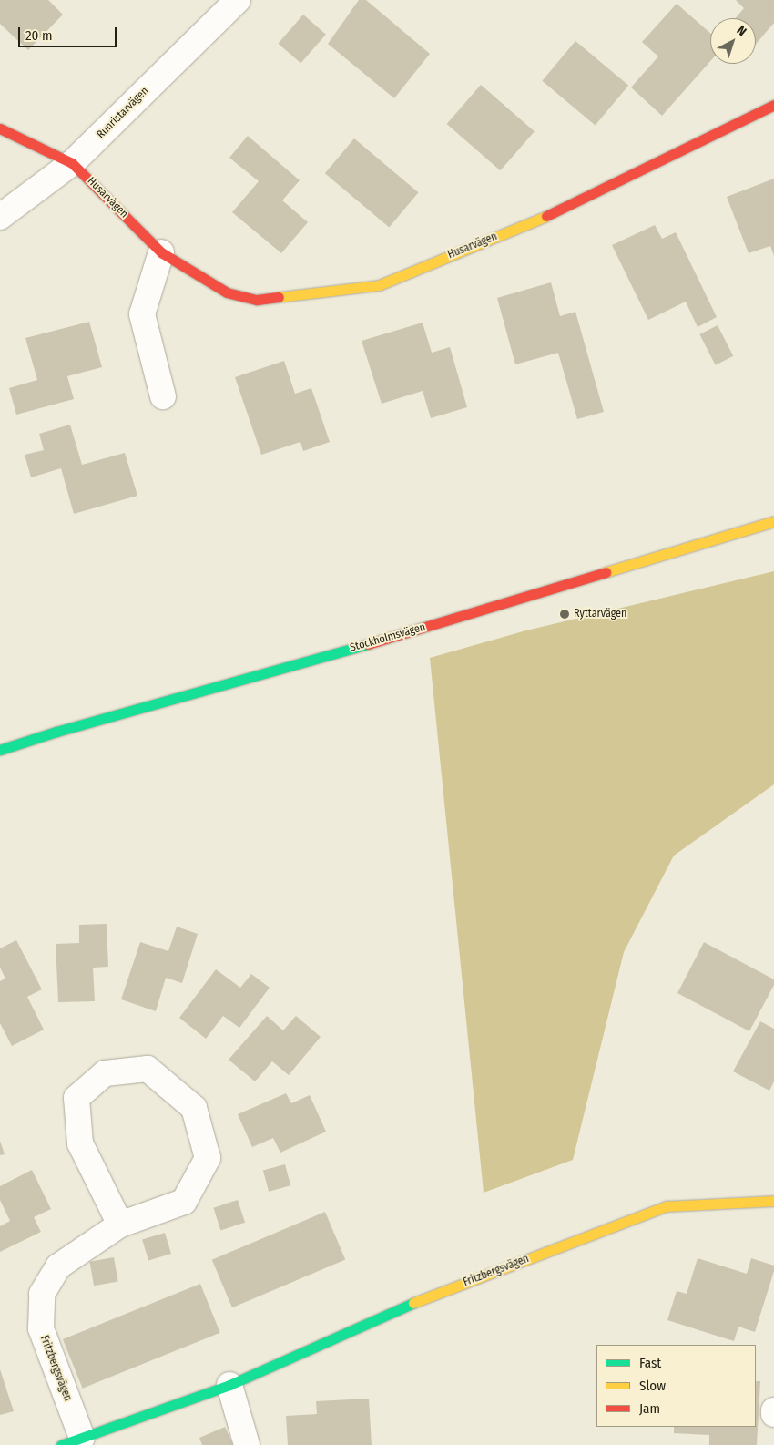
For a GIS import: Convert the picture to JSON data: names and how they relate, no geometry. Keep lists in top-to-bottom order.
{
  "streets": {
    "street": [
      "Runristarvägen",
      "Husarvägen",
      "Stockholmsvägen",
      "Fritzbergsvägen"
    ]
  },
  "crossings": [
    ["Runristarvägen", "Husarvägen"]
  ],
  "places": ["Ryttarvägen"],
  "legend": ["Fast", "Slow", "Jam"],
  "scale_bar": "20 m",
  "north": "top right"
}
